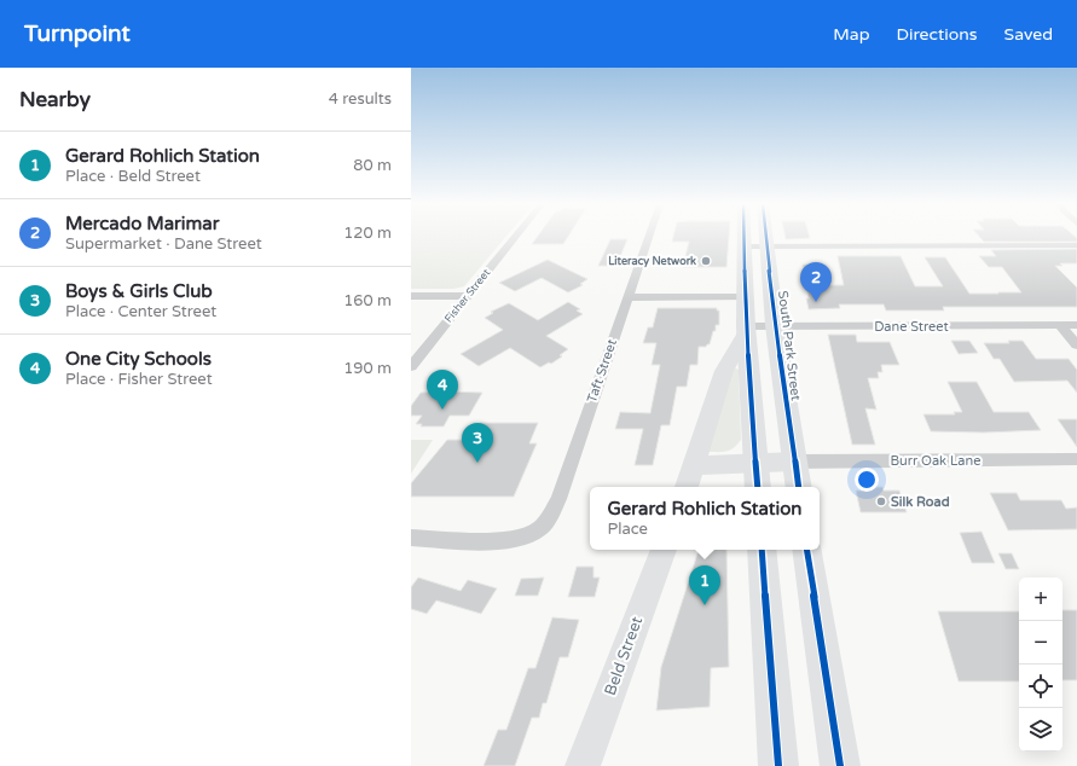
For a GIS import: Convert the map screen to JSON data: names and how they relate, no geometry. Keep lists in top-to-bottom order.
{
  "streets": {
    "main road": ["South Park Street"],
    "street": [
      "Fisher Street",
      "Dane Street",
      "Taft Street",
      "Burr Oak Lane",
      "Beld Street"
    ]
  },
  "crossings": [
    ["Dane Street", "South Park Street"],
    ["South Park Street", "Burr Oak Lane"]
  ],
  "places": ["Literacy Network", "Silk Road"],
  "page": {
    "header": "Turnpoint",
    "nav": ["Map", "Directions", "Saved"],
    "heading": ["Nearby", "4 results"],
    "list": [
      {
        "mark": "1",
        "name": "Gerard Rohlich Station",
        "note": "Place · Beld Street",
        "value": "80 m"
      },
      {
        "mark": "2",
        "name": "Mercado Marimar",
        "note": "Supermarket · Dane Street",
        "value": "120 m"
      },
      {
        "mark": "3",
        "name": "Boys & Girls Club",
        "note": "Place · Center Street",
        "value": "160 m"
      },
      {
        "mark": "4",
        "name": "One City Schools",
        "note": "Place · Fisher Street",
        "value": "190 m"
      }
    ],
    "pins": [
      "2",
      "4",
      "3",
      "1"
    ],
    "popup": ["Gerard Rohlich Station", "Place"],
    "map_buttons": ["+", "−"]
  }
}
